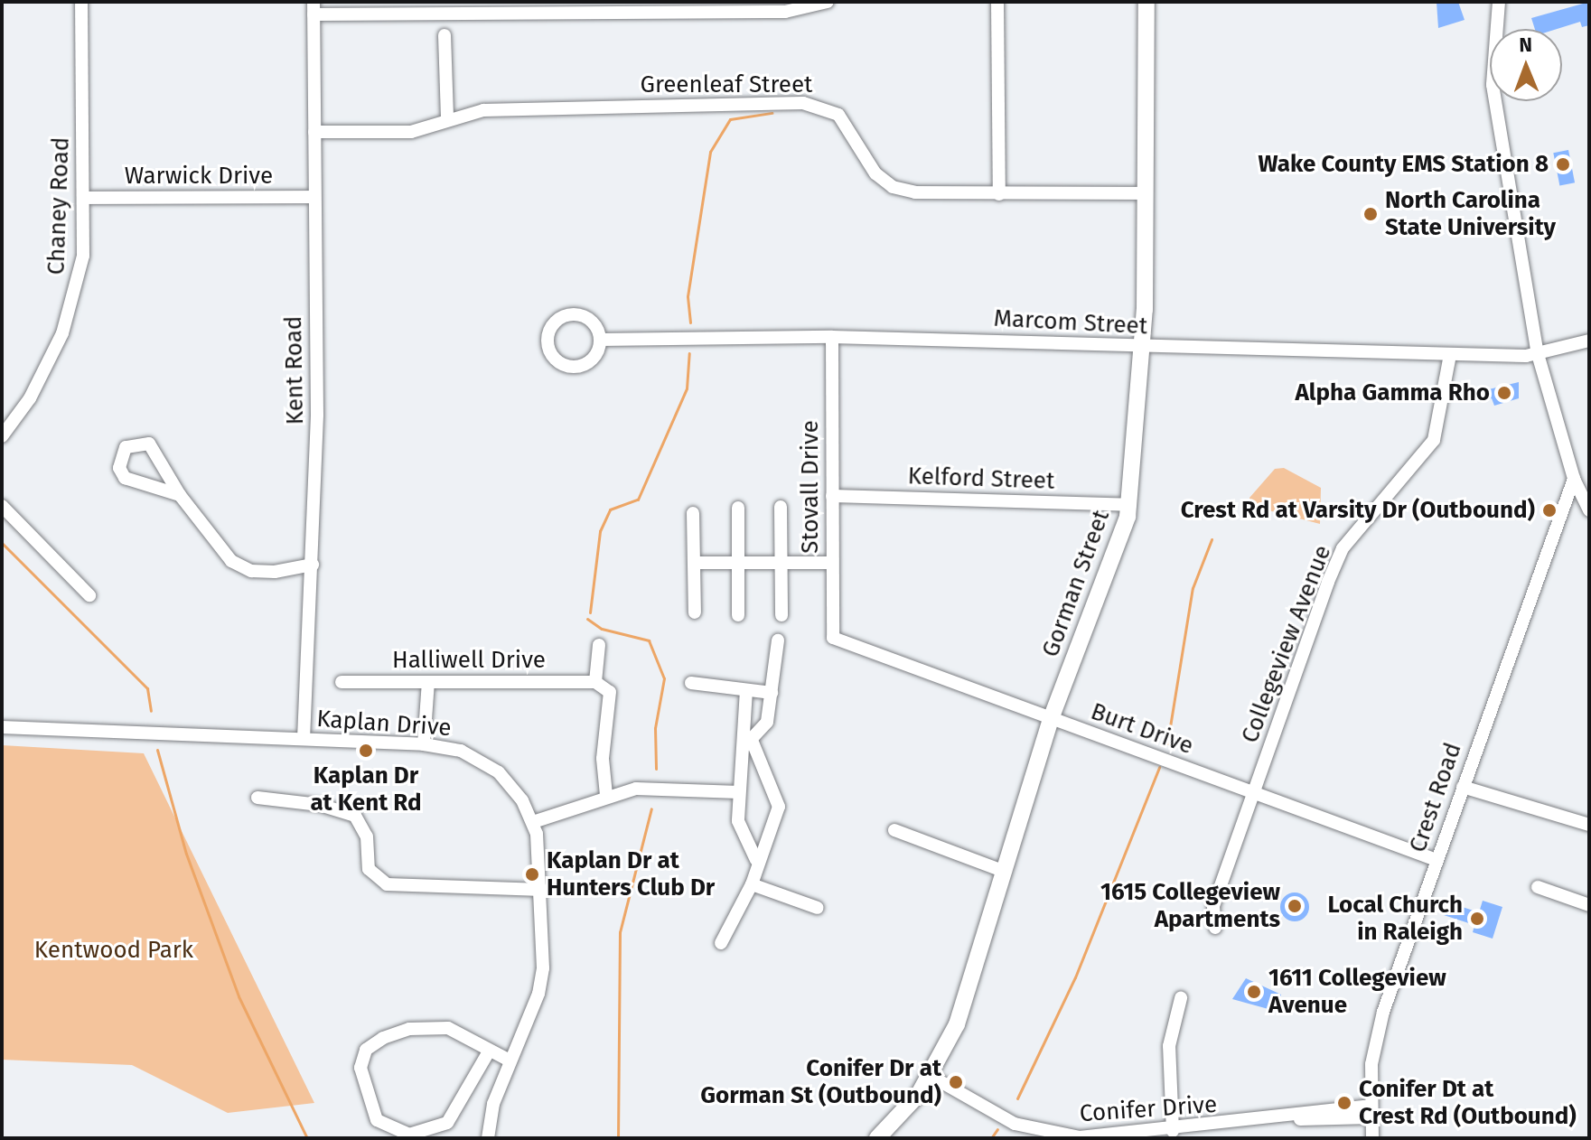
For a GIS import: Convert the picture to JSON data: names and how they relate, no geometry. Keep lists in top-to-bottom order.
{
  "streets": {
    "main road": ["Gorman Street"],
    "street": [
      "Greenleaf Street",
      "Warwick Drive",
      "Chaney Road",
      "Marcom Street",
      "Kent Road",
      "Kelford Street",
      "Stovall Drive",
      "Collegeview Avenue",
      "Halliwell Drive",
      "Kaplan Drive",
      "Burt Drive",
      "Crest Road",
      "Conifer Drive"
    ]
  },
  "crossings": [
    ["Greenleaf Street", "Kent Road"],
    ["Greenleaf Street", "Gorman Street"],
    ["Warwick Drive", "Chaney Road"],
    ["Warwick Drive", "Kent Road"],
    ["Marcom Street", "Stovall Drive"],
    ["Marcom Street", "Gorman Street"],
    ["Marcom Street", "Collegeview Avenue"],
    ["Kent Road", "Kaplan Drive"],
    ["Kelford Street", "Stovall Drive"],
    ["Kelford Street", "Gorman Street"],
    ["Stovall Drive", "Burt Drive"],
    ["Gorman Street", "Burt Drive"],
    ["Gorman Street", "Conifer Drive"],
    ["Collegeview Avenue", "Burt Drive"],
    ["Burt Drive", "Crest Road"],
    ["Crest Road", "Conifer Drive"]
  ],
  "parks": ["Kentwood Park"],
  "places": [
    "Wake County EMS Station 8",
    "North Carolina State University",
    "Alpha Gamma Rho",
    "Crest Rd at Varsity Dr (Outbound)",
    "Kaplan Dr at Kent Rd",
    "Kaplan Dr at Hunters Club Dr",
    "1615 Collegeview Apartments",
    "Local Church in Raleigh",
    "1611 Collegeview Avenue",
    "Conifer Dr at Gorman St (Outbound)",
    "Conifer Dt at Crest Rd (Outbound)"
  ],
  "north": "top"
}
